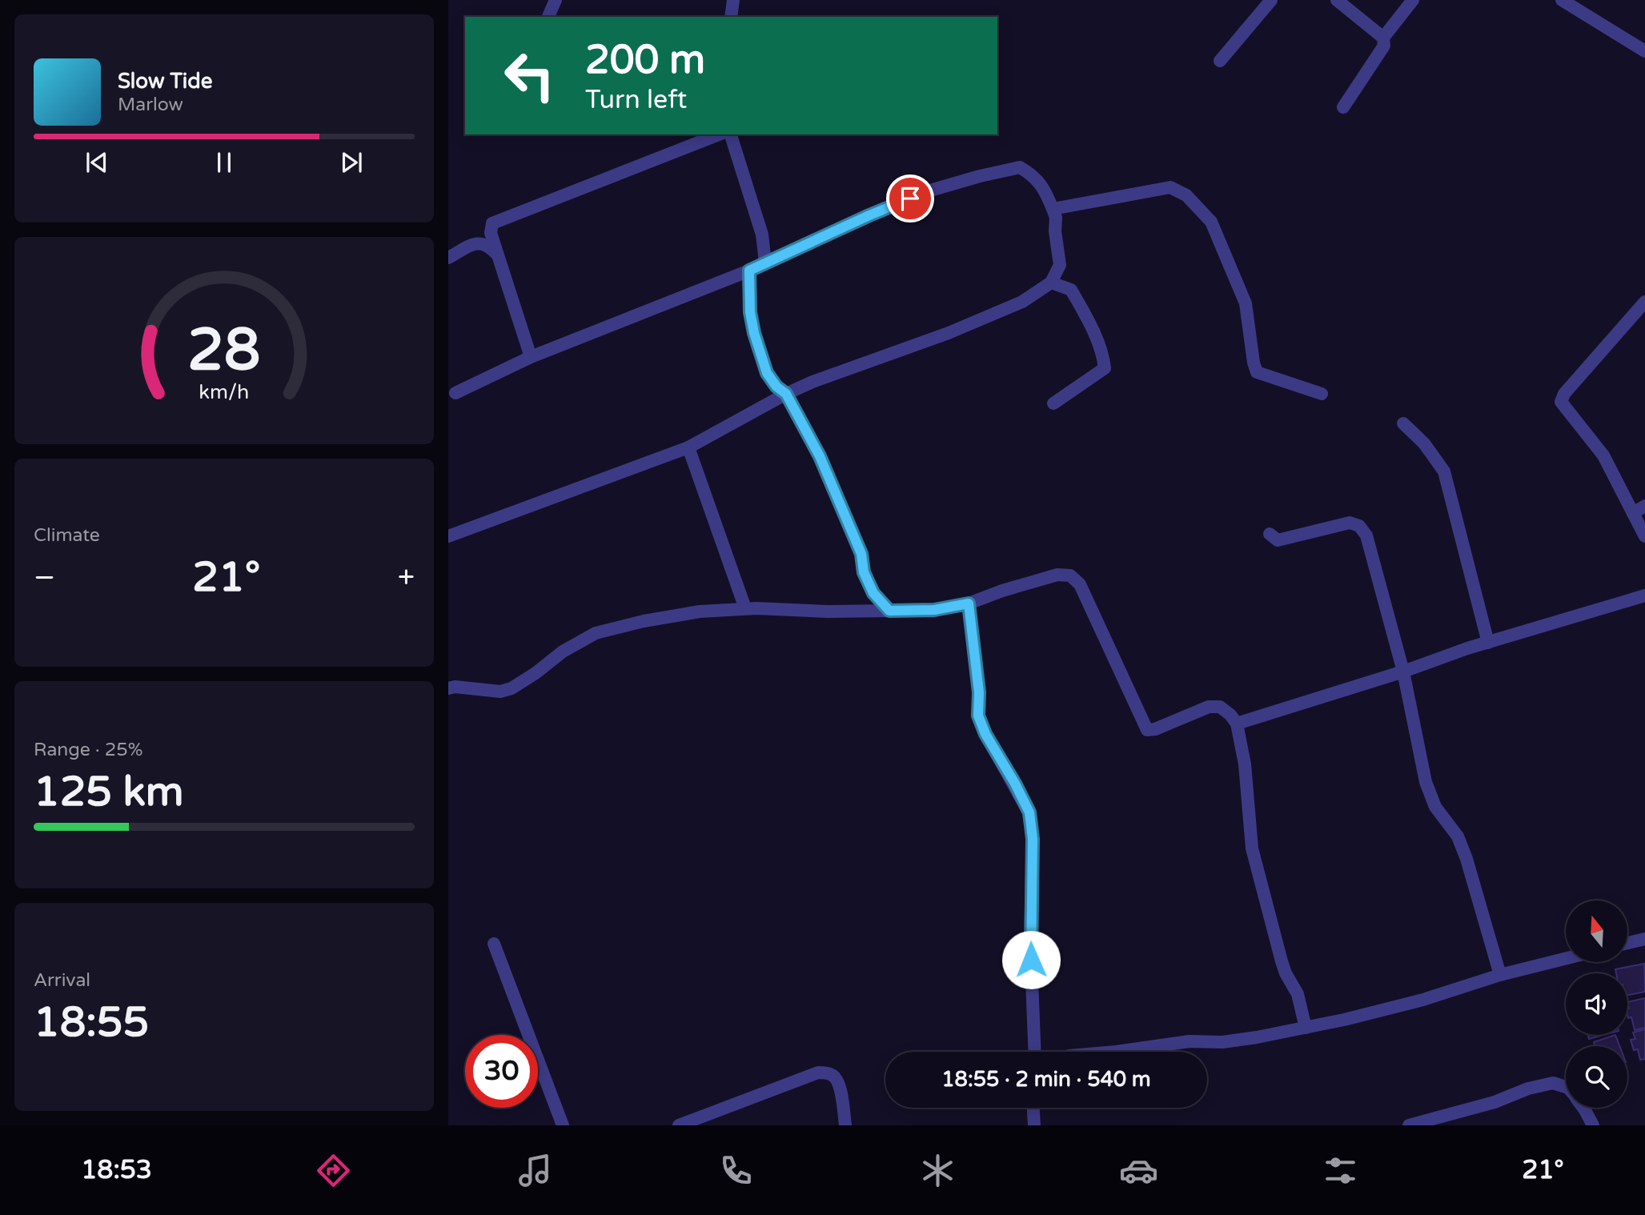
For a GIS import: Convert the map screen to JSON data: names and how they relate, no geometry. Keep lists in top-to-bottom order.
{
  "north": "top",
  "page": {
    "turn": ["200 m", "Turn left"],
    "song": ["Slow Tide", "Marlow"],
    "tile": [
      "Climate",
      ["Range · 25%", "125 km"],
      ["Arrival", "18:55"]
    ],
    "heat": ["−", "21°", "+"],
    "limit": "30",
    "trip": "18:55 · 2 min · 540 m",
    "tabs": ["18:53", "21°"],
    "gauge": ["28", "km/h"]
  }
}
